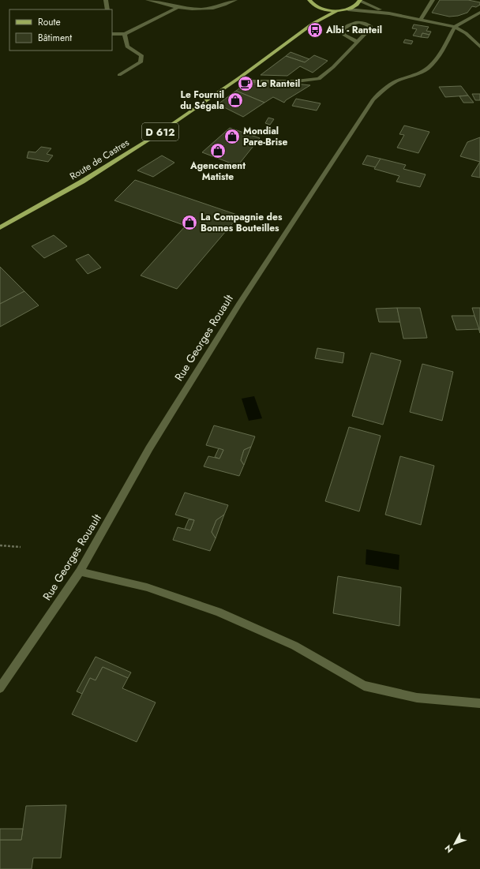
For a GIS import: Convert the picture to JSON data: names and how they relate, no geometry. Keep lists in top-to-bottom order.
{
  "streets": {
    "main road": ["D 612", "Route de Castres"],
    "street": ["Rue Georges Rouault"]
  },
  "places": {
    "bus stop": ["Albi - Ranteil"],
    "cafe": ["Le Ranteil"],
    "shop": [
      "Le Fournil du Ségala",
      "Mondial Pare-Brise",
      "Agencement Matiste",
      "La Compagnie des Bonnes Bouteilles"
    ]
  },
  "legend": ["Route", "Bâtiment"],
  "north": "bottom left"
}
